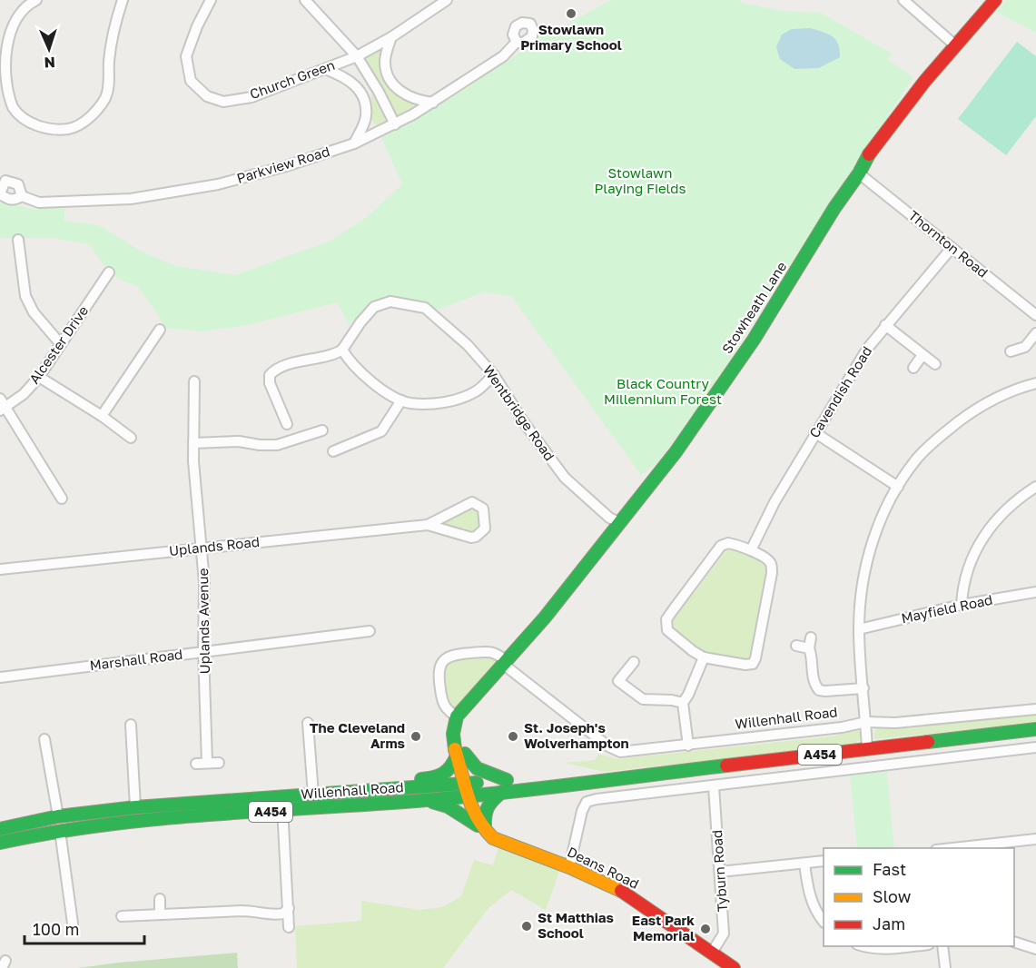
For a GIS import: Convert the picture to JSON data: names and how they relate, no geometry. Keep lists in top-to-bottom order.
{
  "streets": {
    "main road": [
      "Stowheath Lane",
      "Willenhall Road",
      "A454",
      "Deans Road"
    ],
    "street": [
      "Church Green",
      "Parkview Road",
      "Thornton Road",
      "Alcester Drive",
      "Cavendish Road",
      "Wentbridge Road",
      "Uplands Road",
      "Mayfield Road",
      "Uplands Avenue",
      "Marshall Road",
      "Tyburn Road"
    ]
  },
  "crossings": [
    ["Thornton Road", "Stowheath Lane"],
    ["Thornton Road", "Cavendish Road"],
    ["Stowheath Lane", "Wentbridge Road"],
    ["Stowheath Lane", "Willenhall Road"],
    ["Stowheath Lane", "Deans Road"],
    ["Uplands Road", "Uplands Avenue"],
    ["Uplands Avenue", "Marshall Road"],
    ["Willenhall Road", "Deans Road"],
    ["Deans Road", "Tyburn Road"]
  ],
  "parks": ["Stowlawn Playing Fields", "Black Country Millennium Forest"],
  "places": [
    "Stowlawn Primary School",
    "The Cleveland Arms",
    "St. Joseph's Wolverhampton",
    "St Matthias School",
    "East Park Memorial"
  ],
  "legend": ["Fast", "Slow", "Jam"],
  "scale_bar": "100 m",
  "north": "bottom"
}
